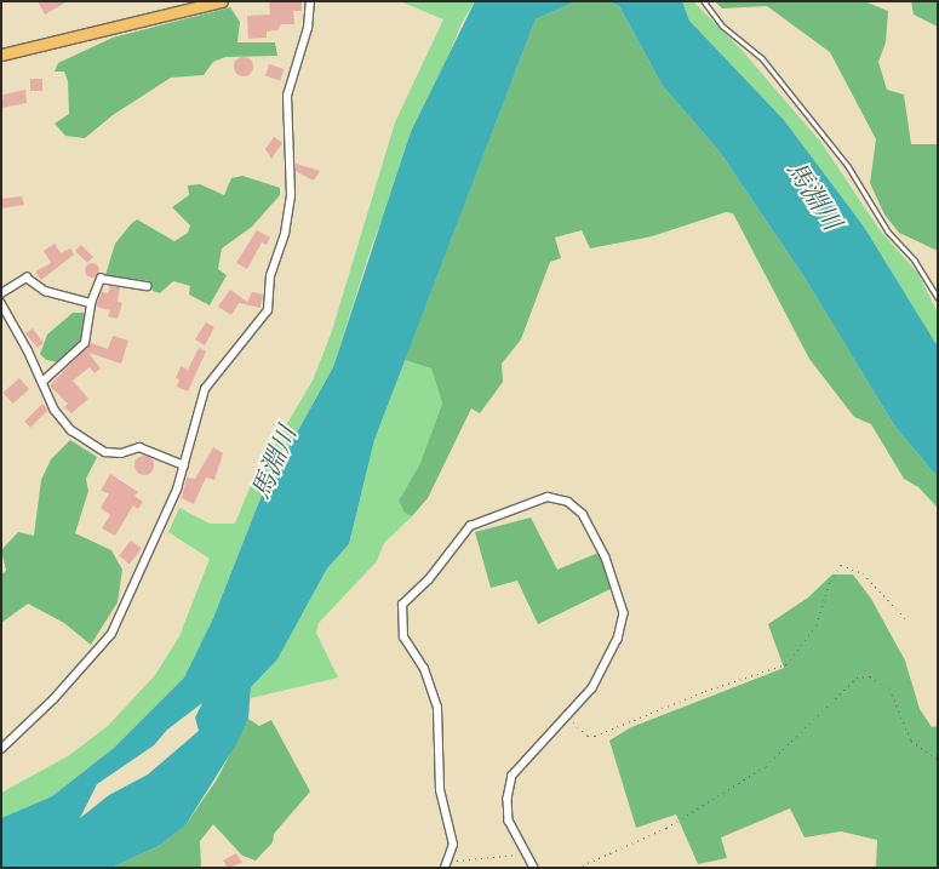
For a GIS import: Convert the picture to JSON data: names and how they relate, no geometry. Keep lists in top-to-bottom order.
{
  "water": ["馬淵川"]
}
